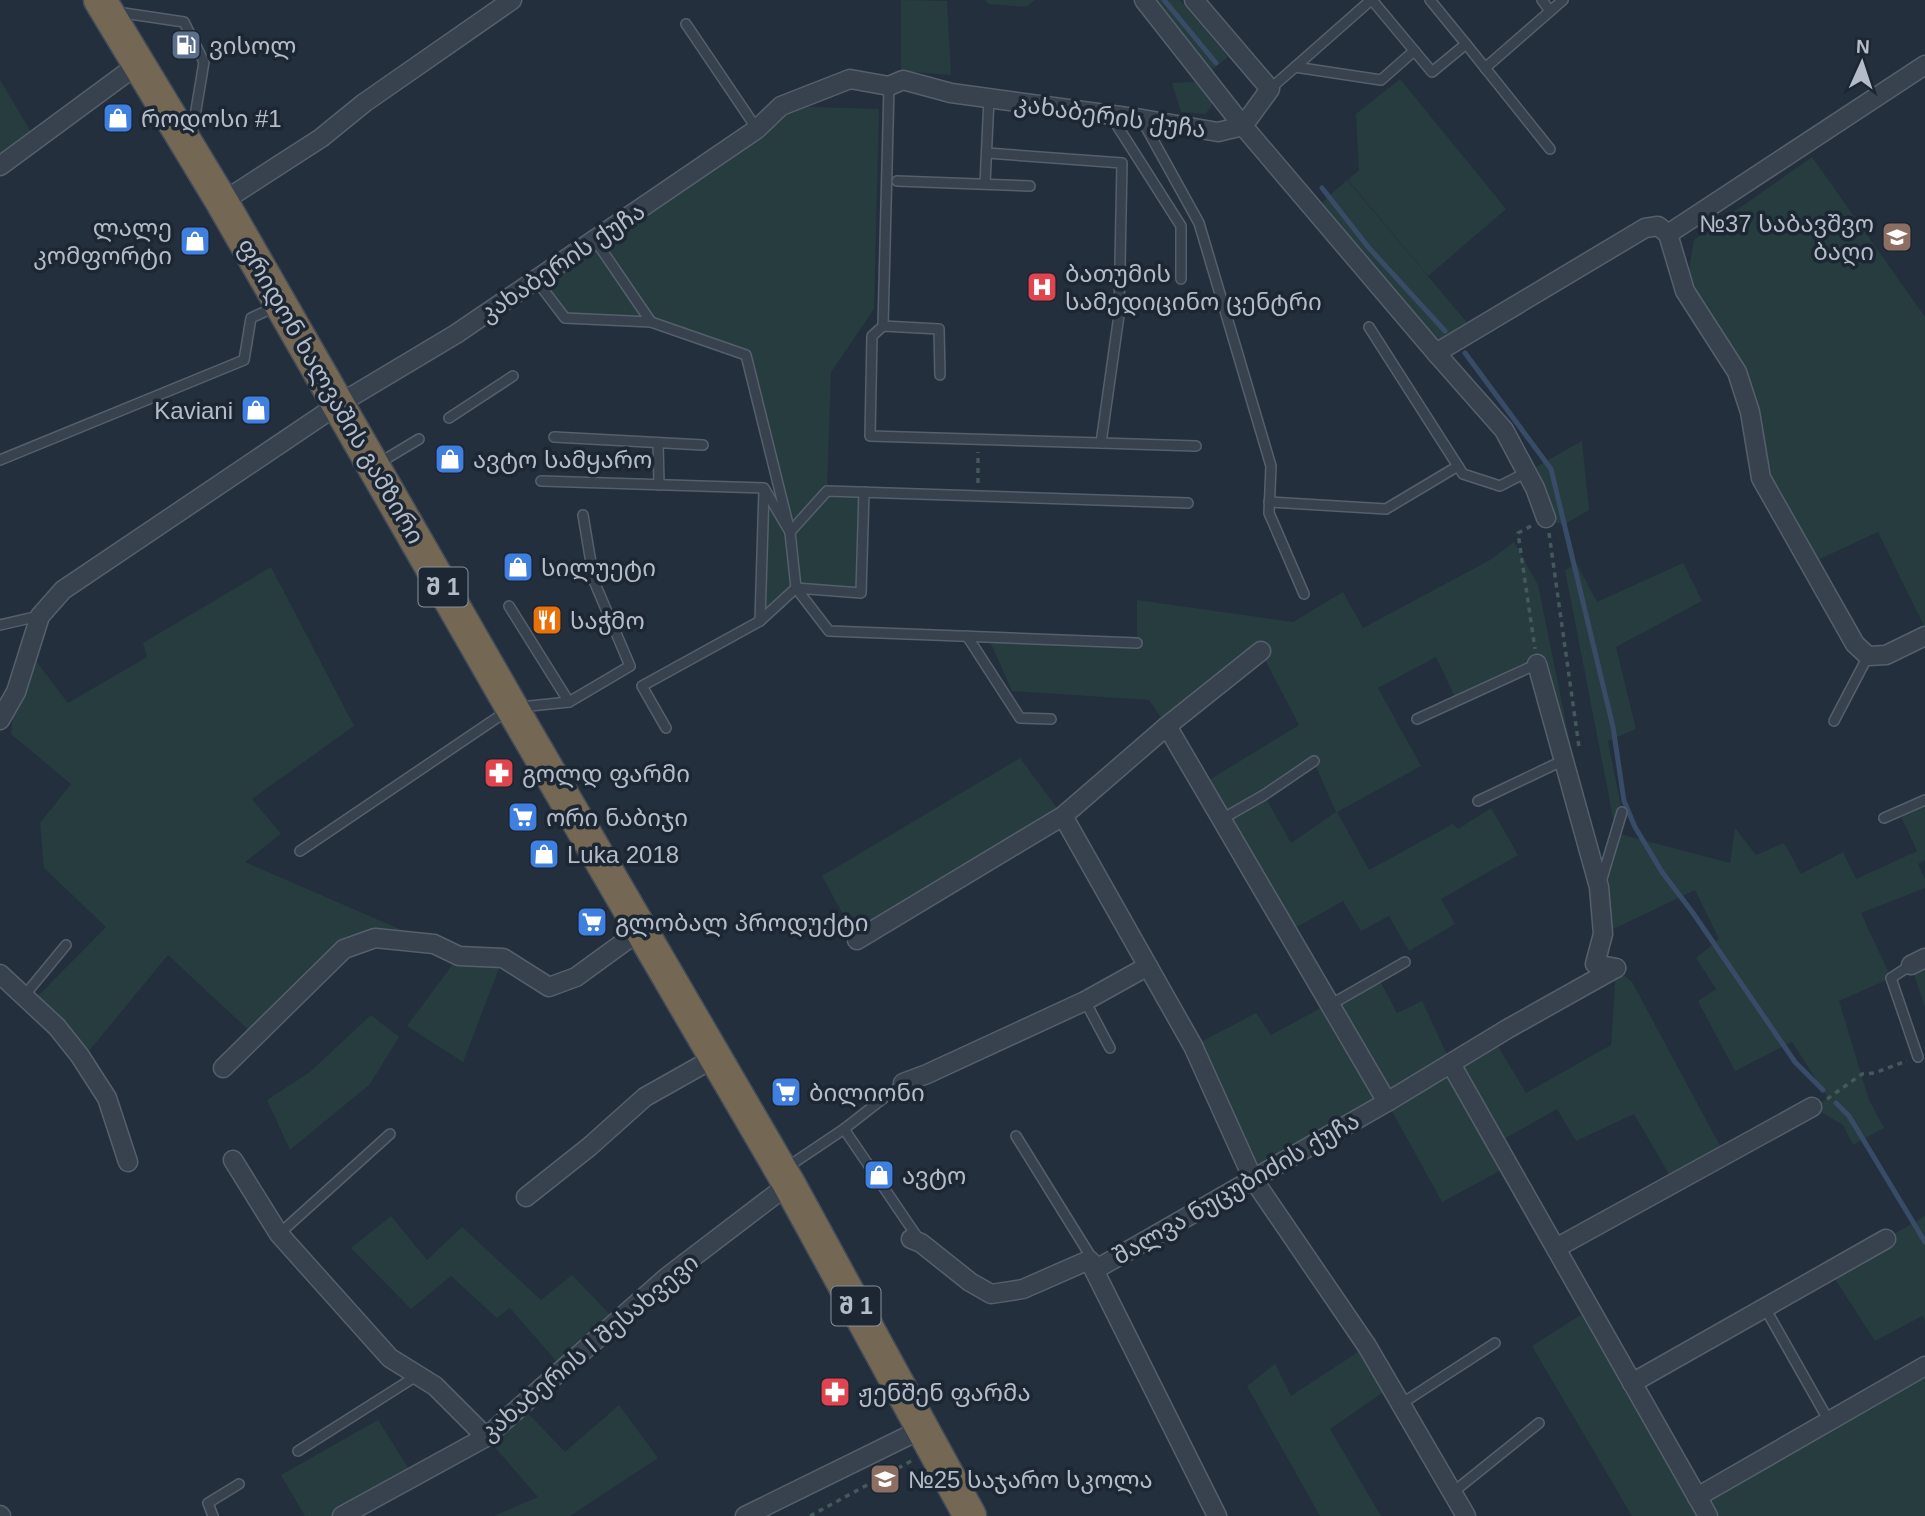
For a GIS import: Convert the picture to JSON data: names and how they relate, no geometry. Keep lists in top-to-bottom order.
{
  "streets": {
    "highway": ["ფრიდონ ხალვაშის გამზირი", "შ 1"],
    "street": ["კახაბერის ქუჩა", "შალვა ნუცუბიძის ქუჩა", "კახაბერის I შესახვევი"]
  },
  "crossings": [
    ["კახაბერის ქუჩა", "ფრიდონ ხალვაშის გამზირი"],
    ["ფრიდონ ხალვაშის გამზირი", "კახაბერის I შესახვევი"]
  ],
  "places": {
    "fuel station": ["ვისოლ"],
    "shop": [
      "როდოსი #1",
      "ლალე კომფორტი",
      "Kaviani",
      "ავტო სამყარო",
      "სილუეტი",
      "Luka 2018",
      "ავტო"
    ],
    "school or university": ["№37 საბავშვო ბაღი", "№25 საჯარო სკოლა"],
    "hospital": ["ბათუმის სამედიცინო ცენტრი"],
    "restaurant": ["საჭმო"],
    "pharmacy": ["გოლდ ფარმი", "ჟენშენ ფარმა"],
    "supermarket": ["ორი ნაბიჯი", "გლობალ პროდუქტი", "ბილიონი"]
  },
  "north": "top"
}
